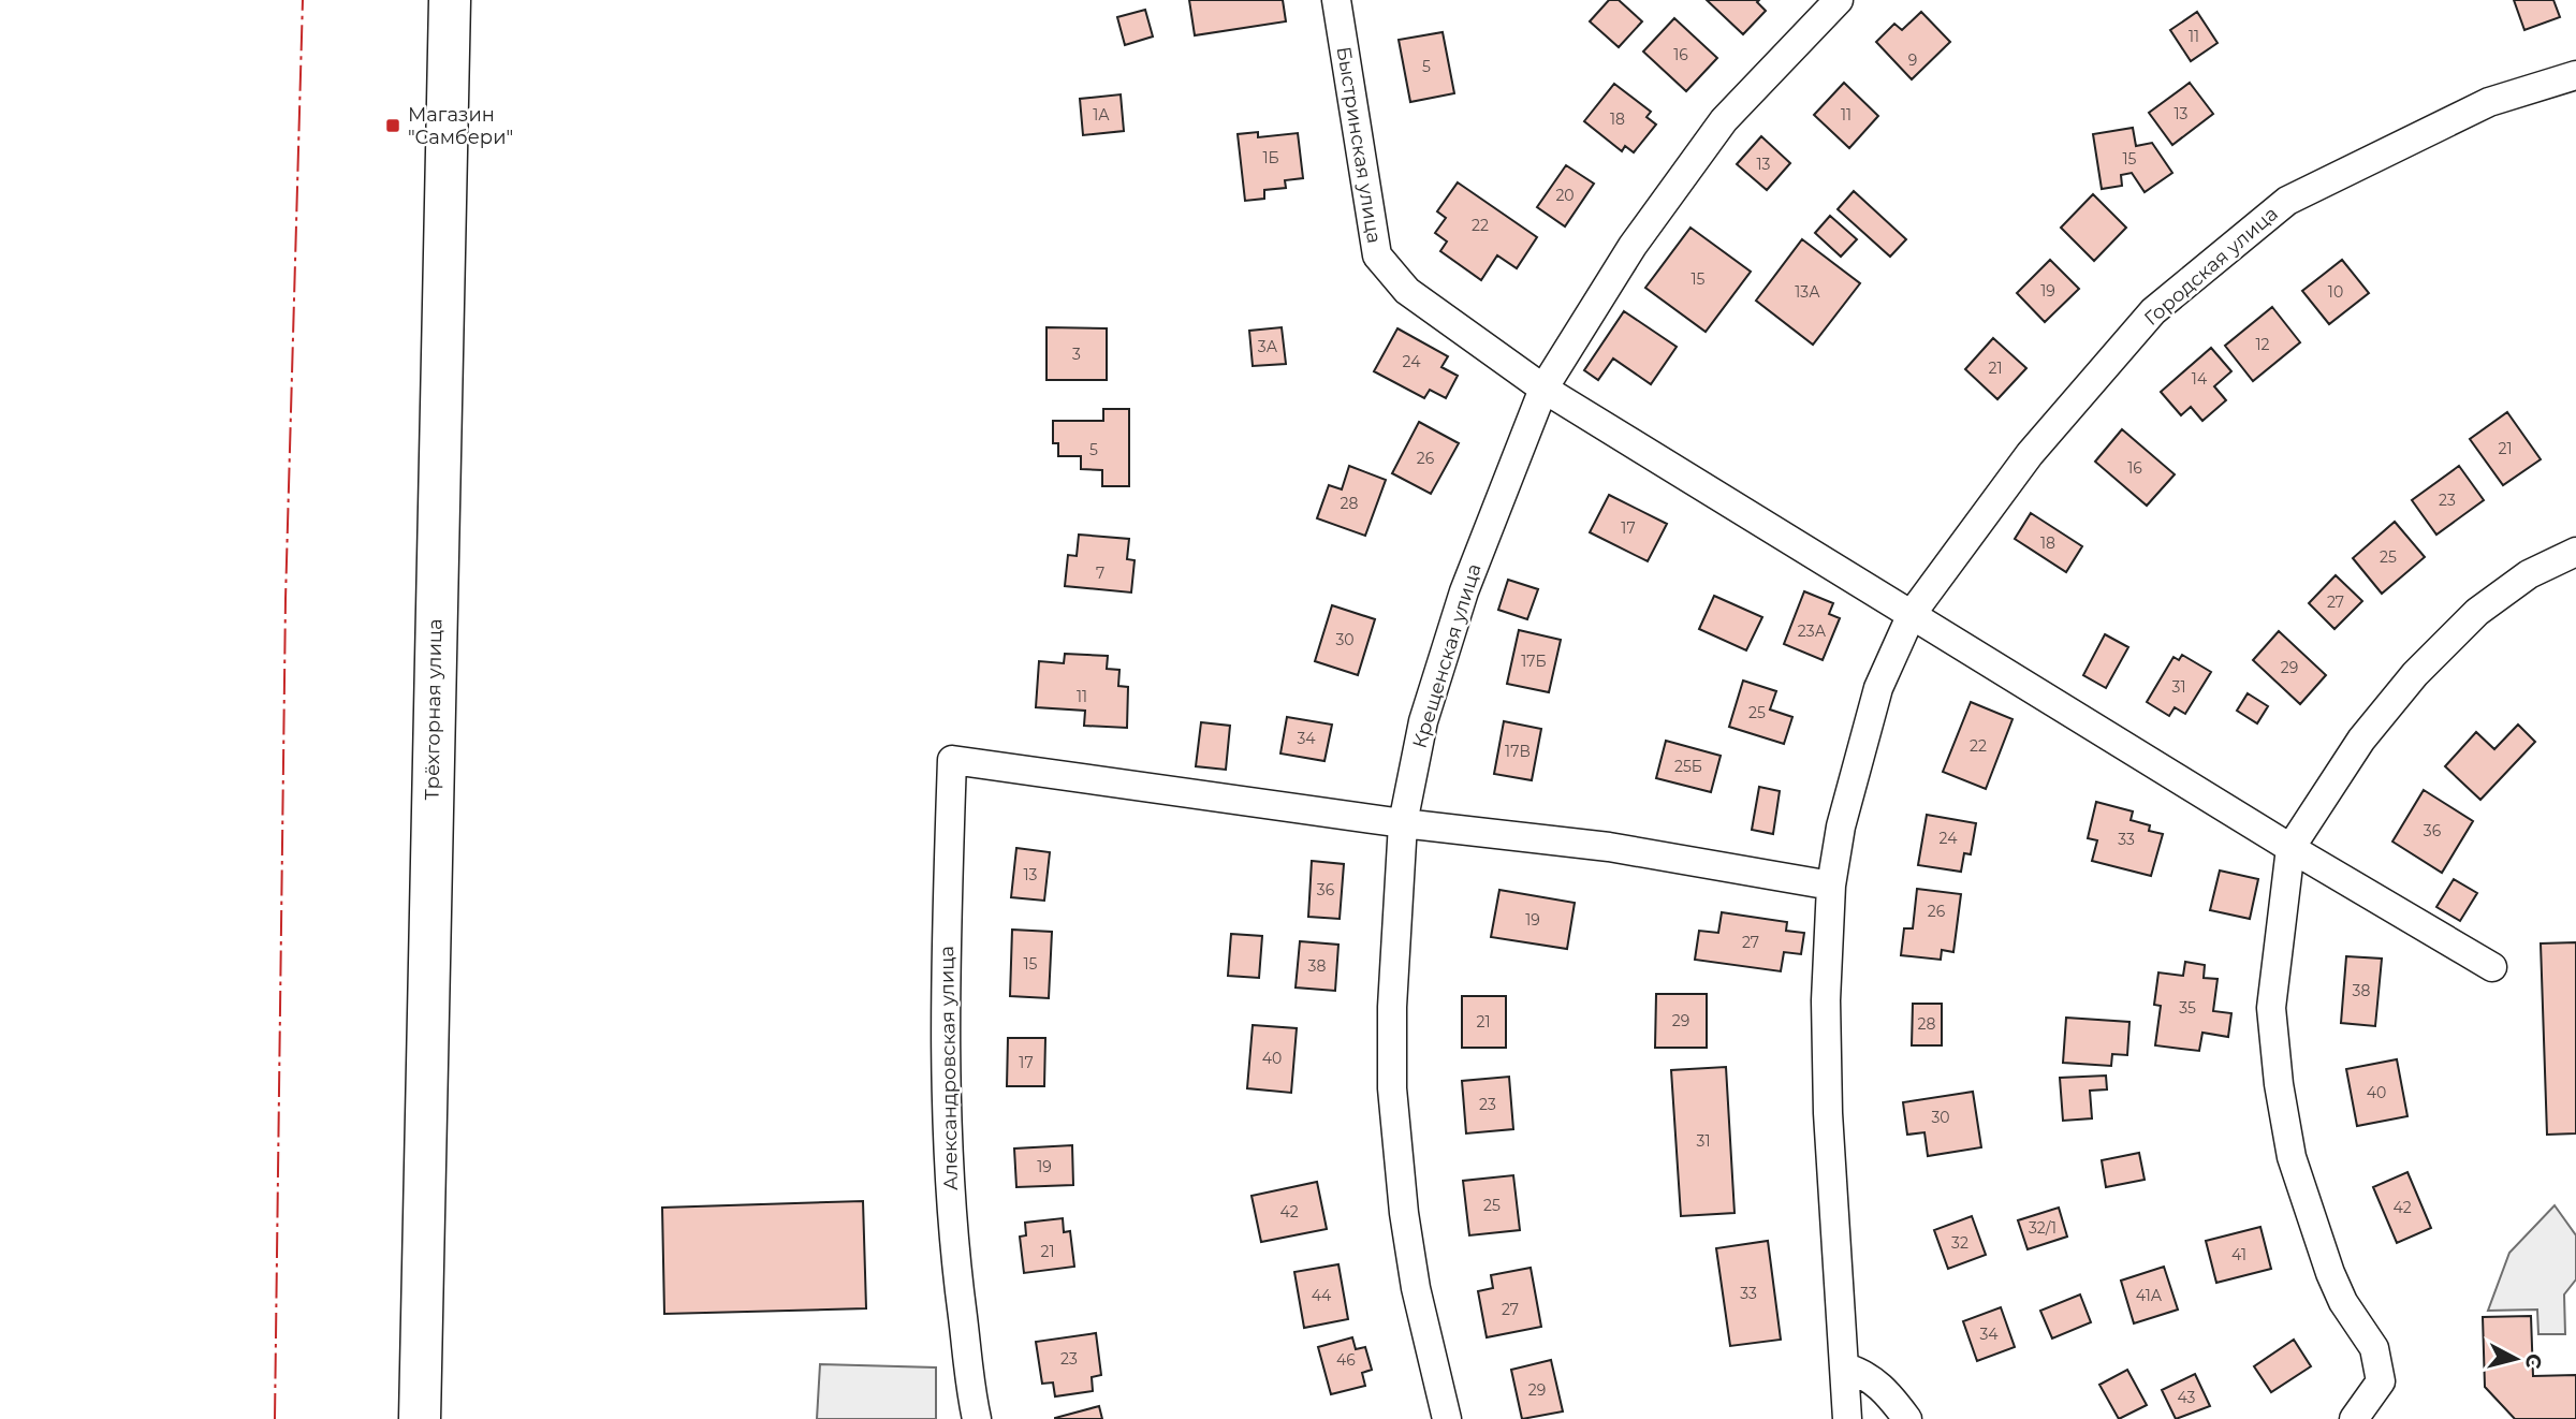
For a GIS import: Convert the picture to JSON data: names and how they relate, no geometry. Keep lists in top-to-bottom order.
{
  "streets": {
    "highway": ["Трёхгорная улица"],
    "street": [
      "Быстринская улица",
      "Городская улица",
      "Крещенская улица",
      "Александровская улица"
    ]
  },
  "crossings": [
    ["Быстринская улица", "Городская улица"],
    ["Быстринская улица", "Крещенская улица"],
    ["Крещенская улица", "Александровская улица"]
  ],
  "places": {
    "transit": ["Магазин \"Самбери\""]
  },
  "house_numbers": [
    "11",
    "16",
    "9",
    "5",
    "13",
    "1А",
    "11",
    "18",
    "1Б",
    "15",
    "13",
    "20",
    "22",
    "15",
    "19",
    "13А",
    "10",
    "12",
    "3А",
    "3",
    "24",
    "21",
    "14",
    "21",
    "5",
    "26",
    "16",
    "23",
    "28",
    "17",
    "18",
    "25",
    "7",
    "27",
    "23А",
    "30",
    "17Б",
    "29",
    "31",
    "11",
    "25",
    "34",
    "22",
    "17В",
    "25Б",
    "36",
    "24",
    "33",
    "13",
    "36",
    "26",
    "19",
    "27",
    "15",
    "38",
    "38",
    "35",
    "29",
    "21",
    "28",
    "40",
    "17",
    "40",
    "23",
    "30",
    "31",
    "19",
    "25",
    "42",
    "42",
    "32/1",
    "32",
    "21",
    "41",
    "33",
    "44",
    "41А",
    "27",
    "34",
    "23",
    "46",
    "29",
    "43"
  ],
  "north": "right"
}
